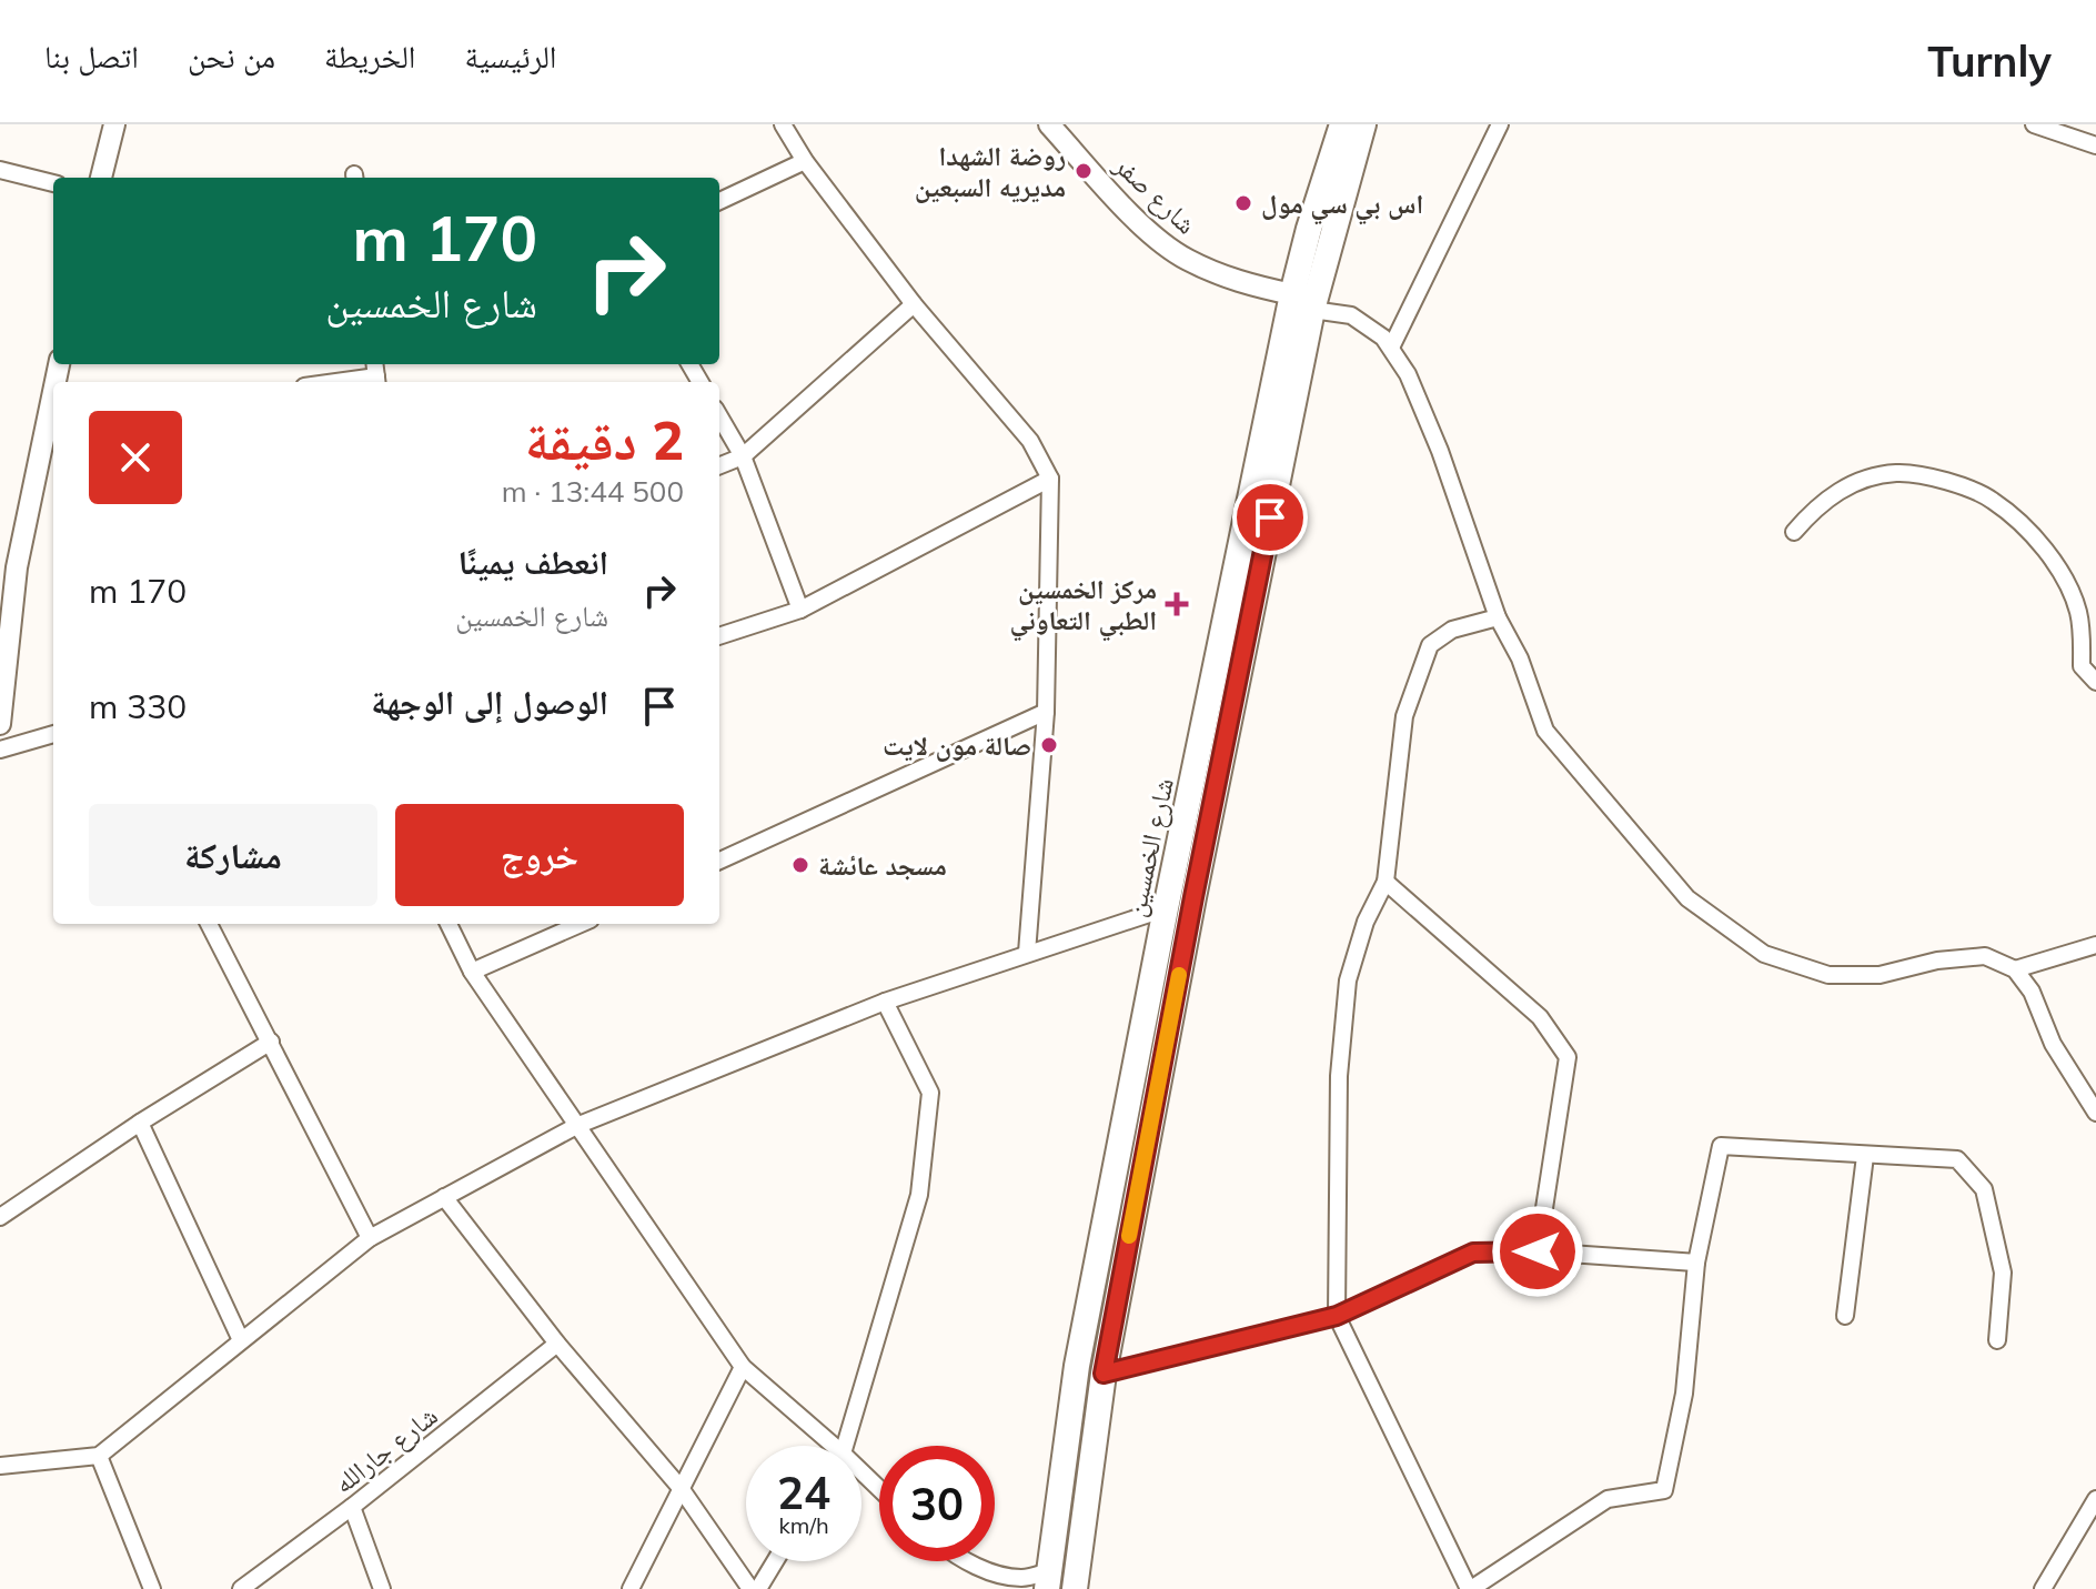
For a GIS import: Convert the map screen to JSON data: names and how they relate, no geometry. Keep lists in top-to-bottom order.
{
  "streets": {
    "main road": ["شارع الخمسين"],
    "street": ["شارع صفر", "شارع جارالله"]
  },
  "crossings": [
    ["شارع صفر", "شارع الخمسين"]
  ],
  "places": {
    "other": [
      "روضة الشهدا مديريه السبعين",
      "اس بي سي مول",
      "صالة مون لايت",
      "مسجد عائشة"
    ],
    "health": ["مركز الخمسين الطبي التعاوني"]
  },
  "page": {
    "header": "Turnly",
    "nav": [
      "الرئيسية",
      "الخريطة",
      "من نحن",
      "اتصل بنا"
    ],
    "turn": ["170 m", "شارع الخمسين"],
    "heading": ["2 دقيقة", "500 m · 13:44"],
    "list": [
      {
        "name": "انعطف يمينًا",
        "note": "شارع الخمسين",
        "value": "170 m"
      },
      {
        "name": "الوصول إلى الوجهة",
        "value": "330 m"
      }
    ],
    "buttons": ["خروج", "مشاركة"],
    "speed": "24 km/h",
    "limit": "30"
  }
}
